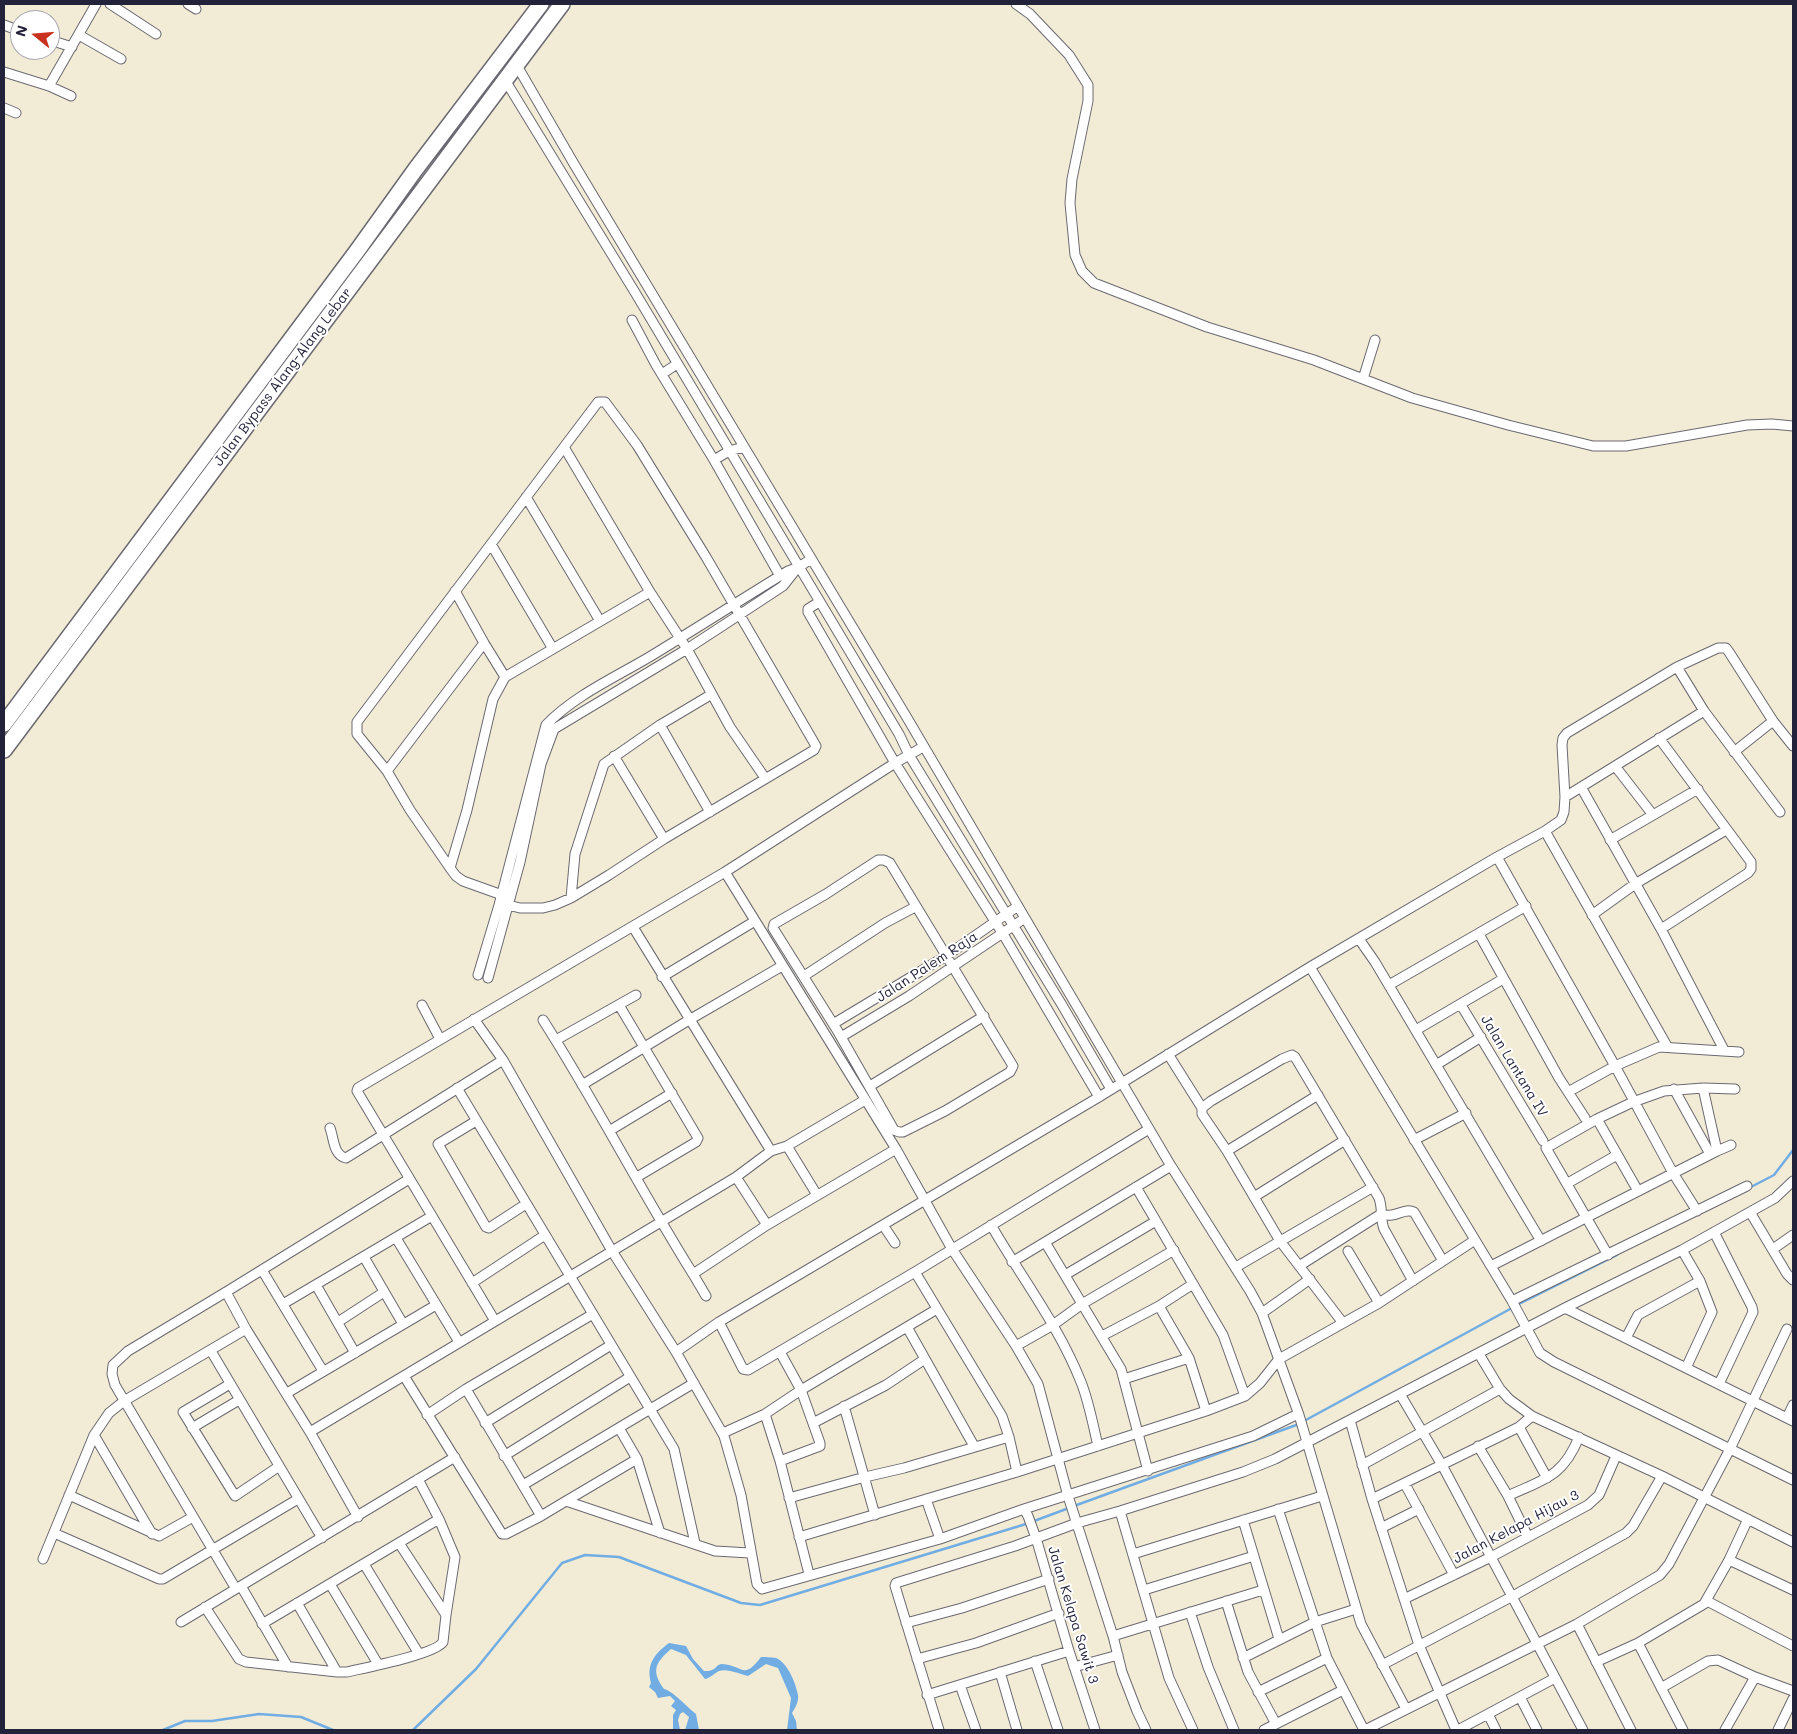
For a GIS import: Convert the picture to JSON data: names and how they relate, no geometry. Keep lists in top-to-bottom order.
{
  "streets": {
    "highway": ["Jalan Bypass Alang-Alang Lebar"],
    "street": [
      "Jalan Palem Raja",
      "Jalan Lantana IV",
      "Jalan Kelapa Hijau 3",
      "Jalan Kelapa Sawit 3"
    ]
  },
  "north": "left"
}
